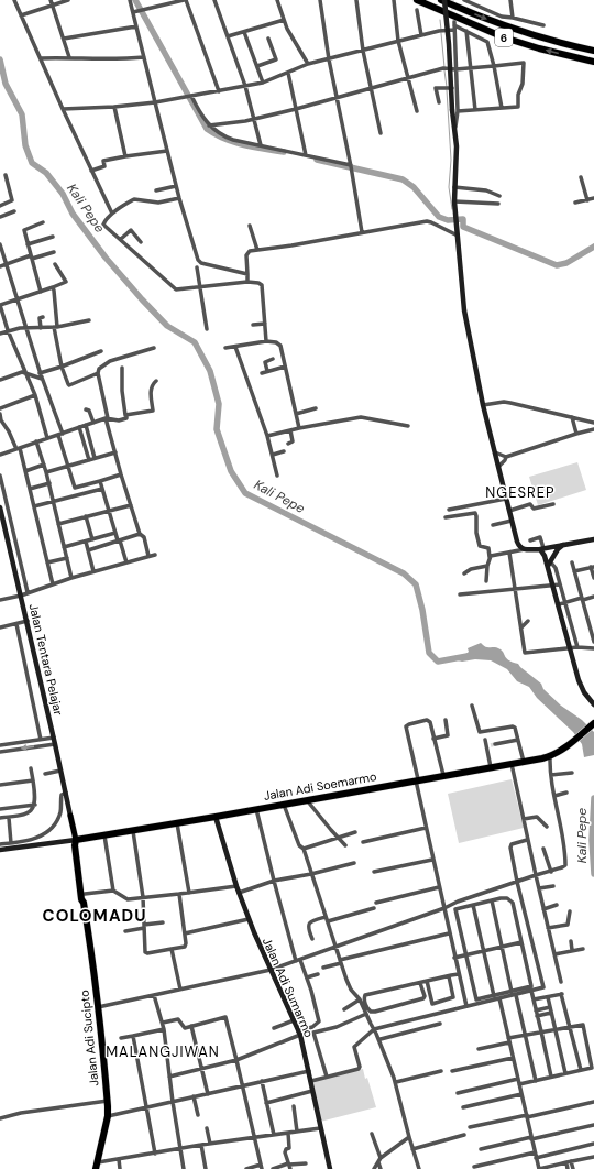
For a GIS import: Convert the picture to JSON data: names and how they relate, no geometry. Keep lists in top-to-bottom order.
{
  "streets": {
    "highway": ["6", "Jalan Adi Soemarmo", "Jalan Adi Sucipto"],
    "main road": ["Jalan Tentara Pelajar", "Jalan Adi Sumarmo"]
  },
  "crossings": [
    ["Jalan Tentara Pelajar", "Jalan Adi Sucipto"],
    ["Jalan Adi Soemarmo", "Jalan Adi Sumarmo"],
    ["Jalan Adi Soemarmo", "Jalan Adi Sucipto"]
  ],
  "districts": ["NGESREP", "COLOMADU", "MALANGJIWAN"],
  "water": ["Kali Pepe"]
}
